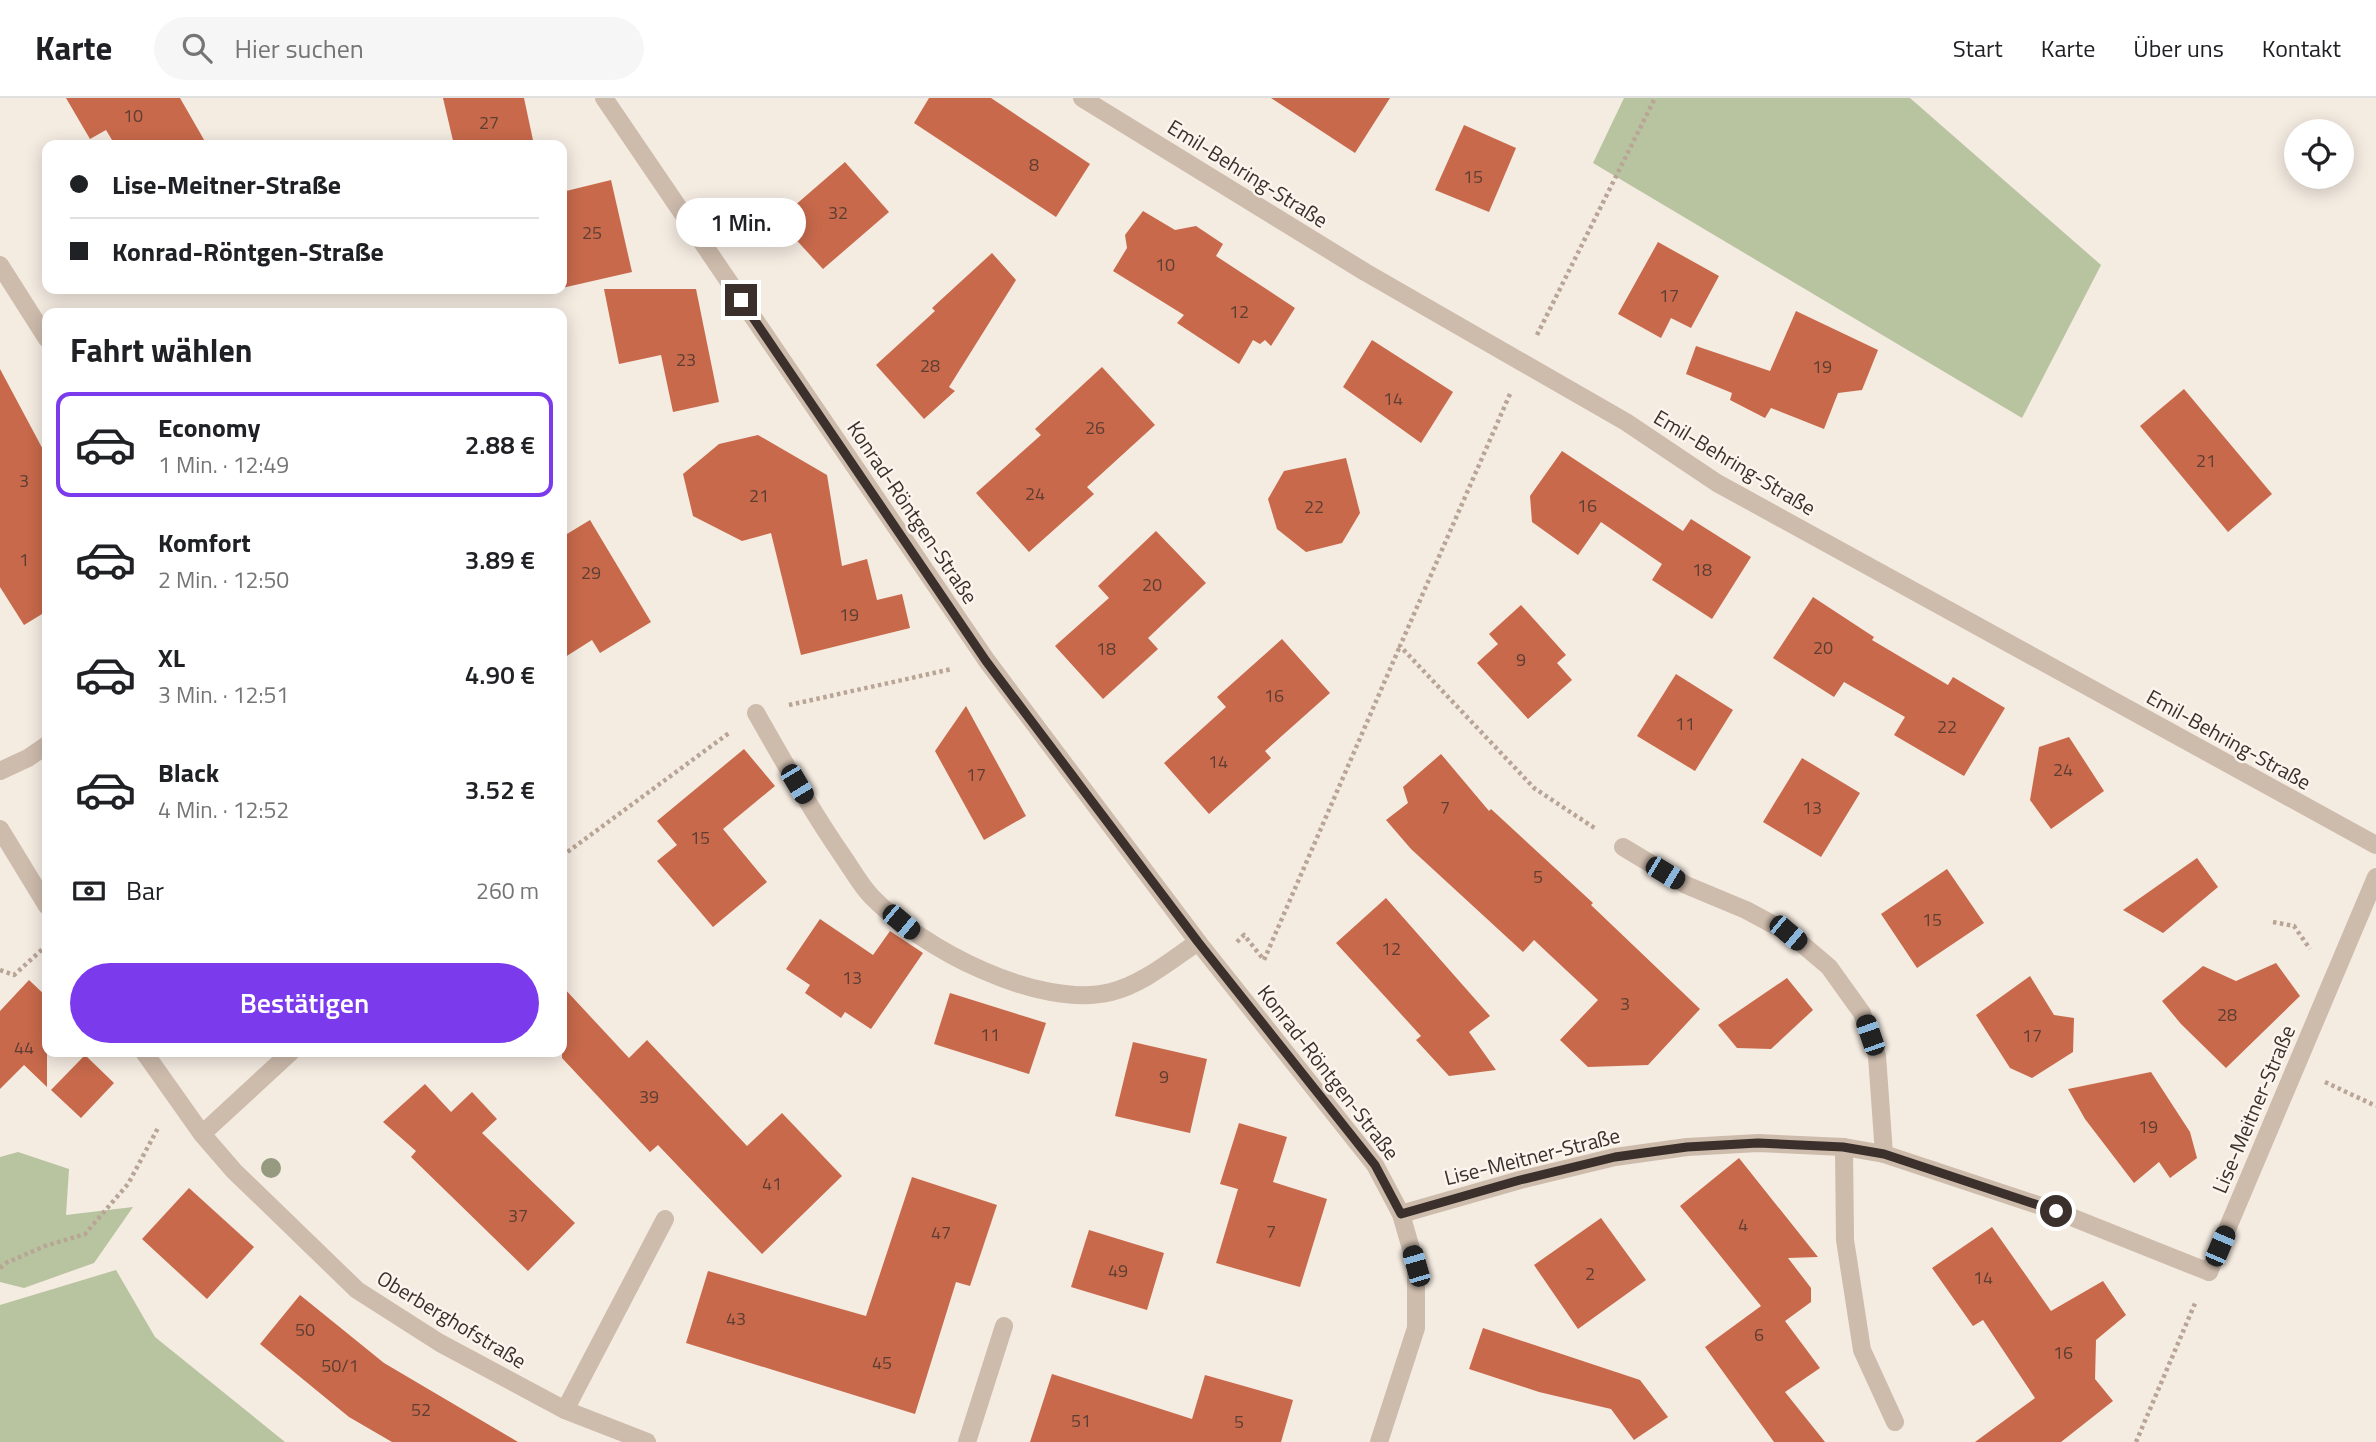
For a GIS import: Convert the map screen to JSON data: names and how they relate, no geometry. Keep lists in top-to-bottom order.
{
  "streets": {
    "street": [
      "Emil-Behring-Straße",
      "Konrad-Röntgen-Straße",
      "Lise-Meitner-Straße",
      "Oberberghofstraße"
    ]
  },
  "crossings": [
    ["Konrad-Röntgen-Straße", "Lise-Meitner-Straße"]
  ],
  "house_numbers": [
    "10",
    "27",
    "8",
    "15",
    "32",
    "25",
    "10",
    "17",
    "12",
    "23",
    "28",
    "19",
    "14",
    "26",
    "21",
    "3",
    "24",
    "21",
    "16",
    "22",
    "1",
    "18",
    "29",
    "20",
    "19",
    "20",
    "18",
    "9",
    "16",
    "11",
    "22",
    "14",
    "24",
    "17",
    "7",
    "13",
    "15",
    "5",
    "15",
    "12",
    "13",
    "3",
    "28",
    "11",
    "17",
    "44",
    "9",
    "39",
    "19",
    "41",
    "37",
    "4",
    "7",
    "47",
    "49",
    "2",
    "14",
    "43",
    "50",
    "6",
    "16",
    "45",
    "50/1",
    "52",
    "51",
    "5"
  ],
  "page": {
    "header": "Karte",
    "search": "Hier suchen",
    "nav": [
      "Start",
      "Karte",
      "Über uns",
      "Kontakt"
    ],
    "banner": ["Lise-Meitner-Straße", "Konrad-Röntgen-Straße"],
    "bubble": "1 Min.",
    "heading": "Fahrt wählen",
    "list": [
      {
        "name": "Economy",
        "note": "1 Min. · 12:49",
        "value": "2.88 €"
      },
      {
        "name": "Komfort",
        "note": "2 Min. · 12:50",
        "value": "3.89 €"
      },
      {
        "name": "XL",
        "note": "3 Min. · 12:51",
        "value": "4.90 €"
      },
      {
        "name": "Black",
        "note": "4 Min. · 12:52",
        "value": "3.52 €"
      }
    ],
    "pay": ["Bar", "260 m"],
    "buttons": "Bestätigen"
  }
}
